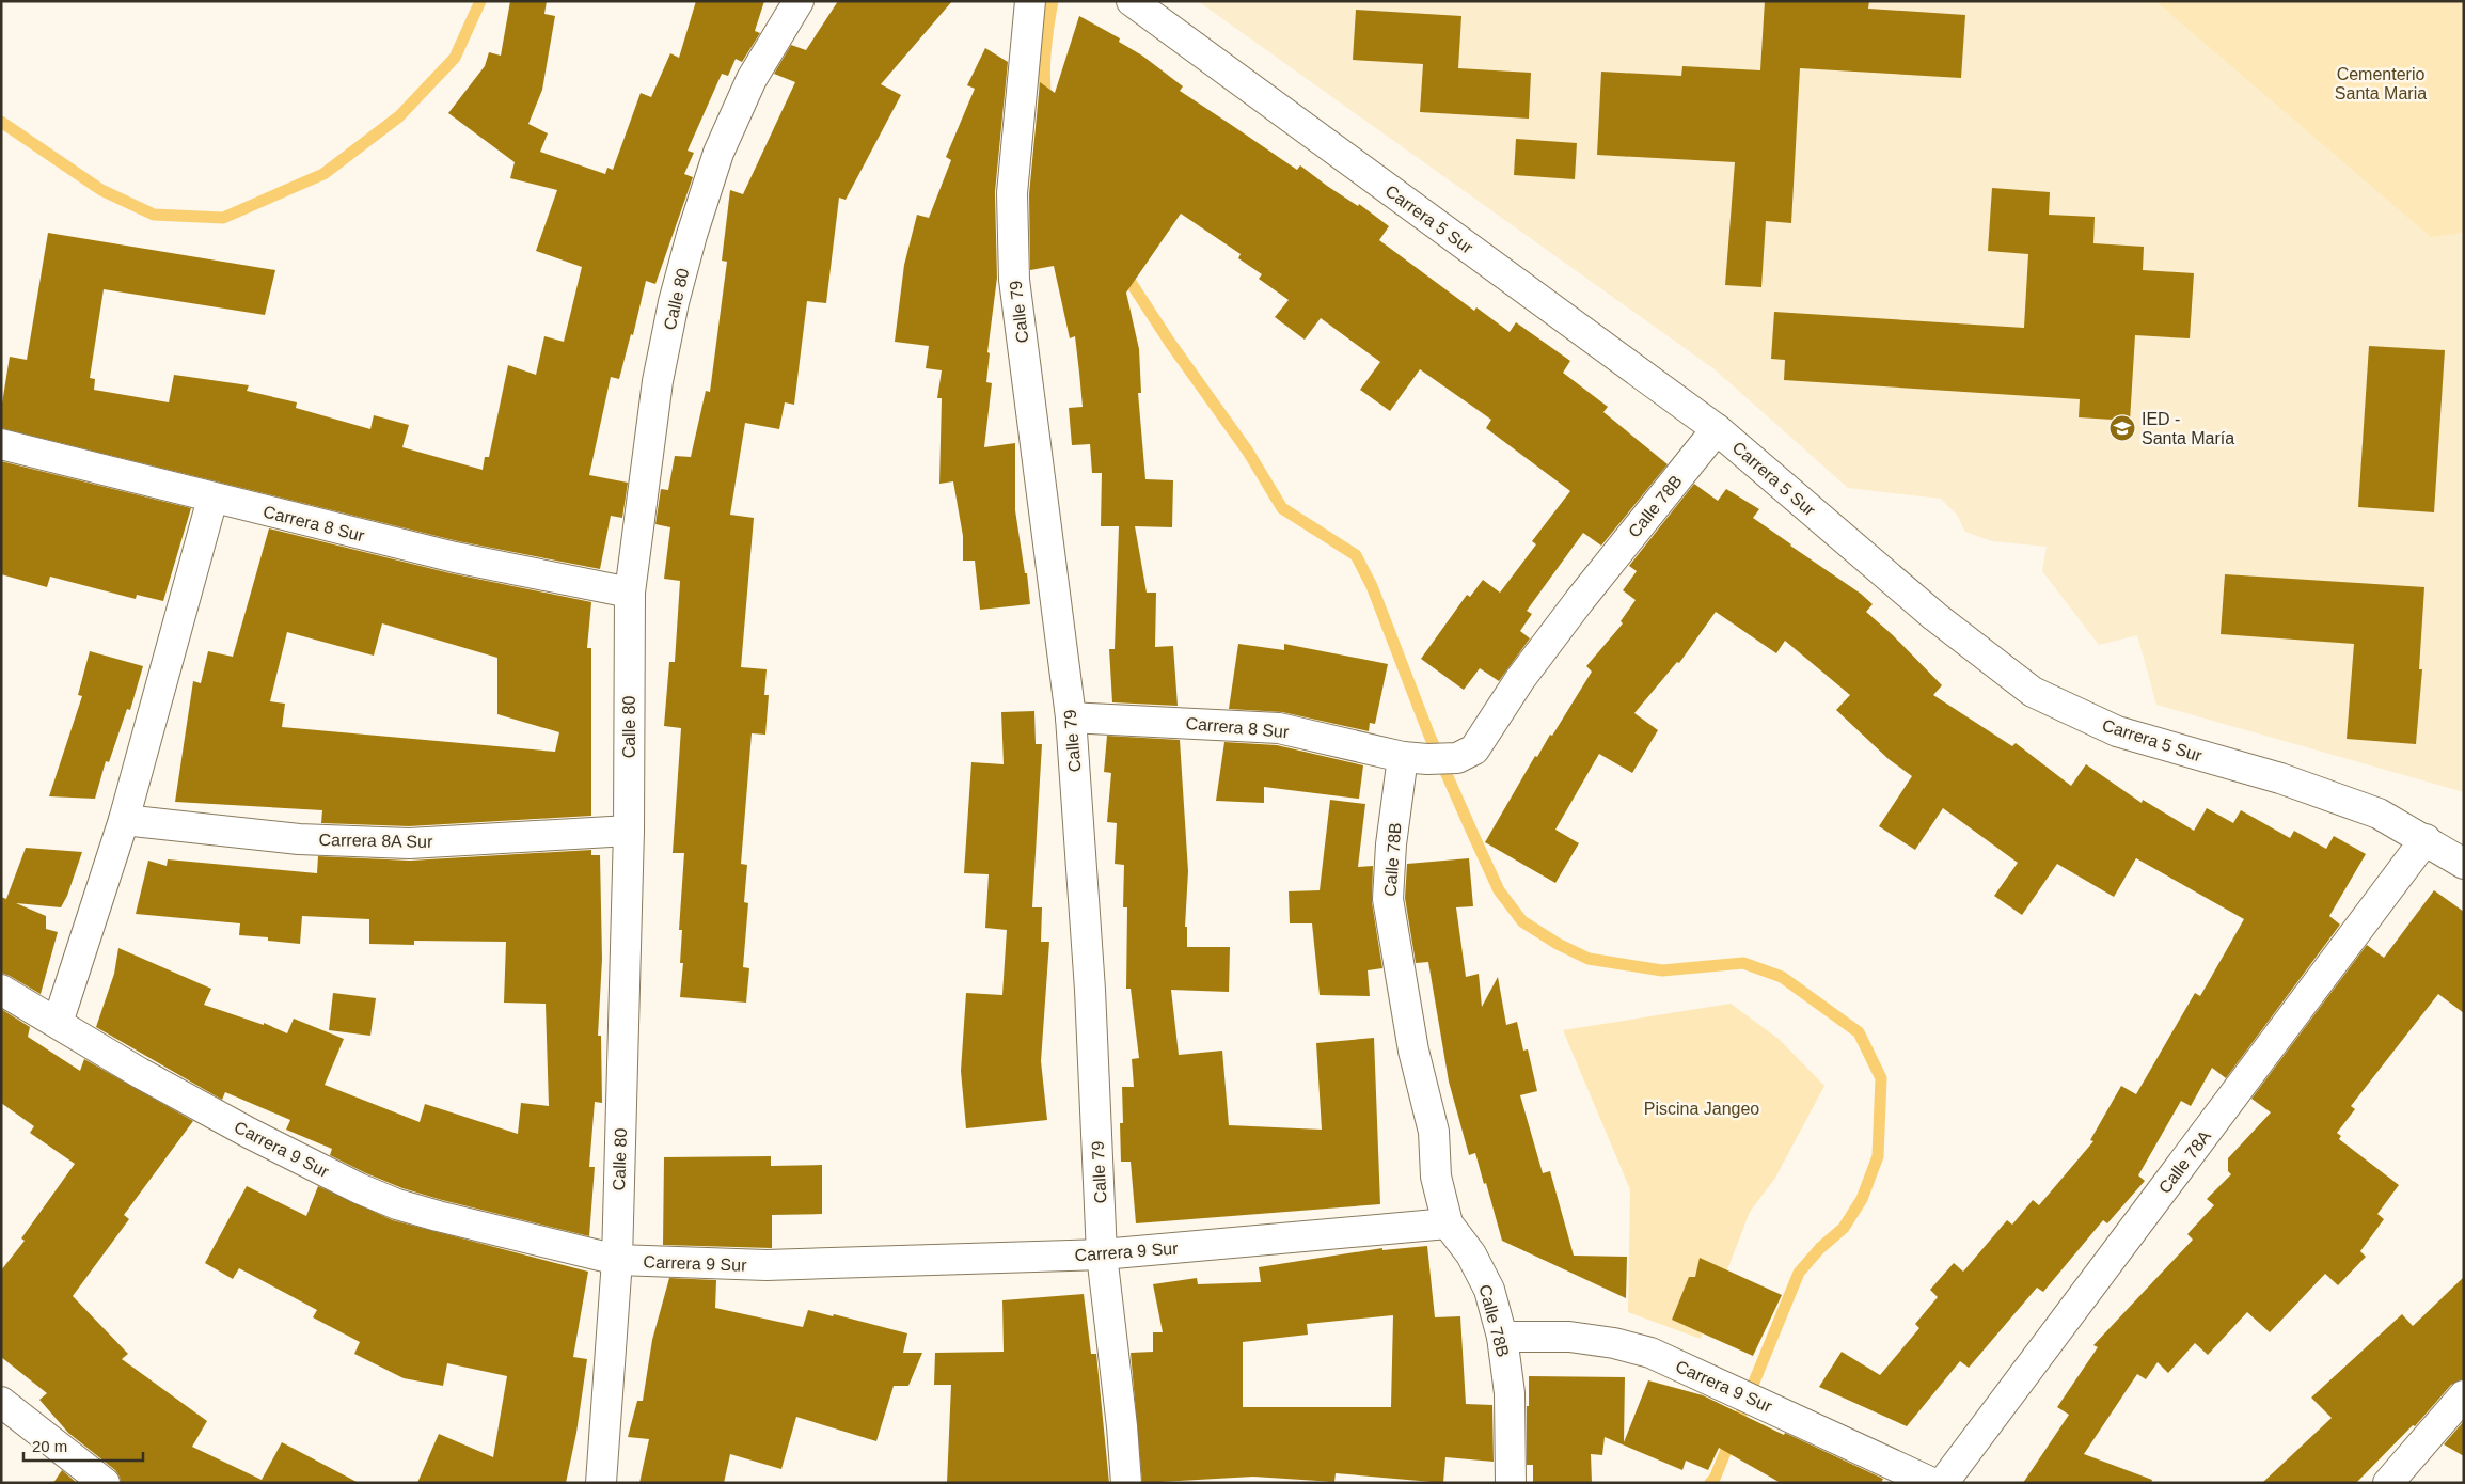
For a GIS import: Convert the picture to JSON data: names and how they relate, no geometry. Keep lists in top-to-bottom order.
{
  "streets": {
    "street": [
      "Carrera 5 Sur",
      "Calle 80",
      "Calle 79",
      "Calle 78B",
      "Carrera 8 Sur",
      "Carrera 8A Sur",
      "Carrera 9 Sur",
      "Calle 78A"
    ]
  },
  "crossings": [
    ["Carrera 5 Sur", "Calle 78B"],
    ["Carrera 5 Sur", "Calle 78A"],
    ["Calle 80", "Carrera 8 Sur"],
    ["Calle 80", "Carrera 8A Sur"],
    ["Calle 80", "Carrera 9 Sur"],
    ["Calle 79", "Carrera 8 Sur"],
    ["Calle 79", "Carrera 9 Sur"],
    ["Calle 78B", "Carrera 8 Sur"],
    ["Calle 78B", "Carrera 9 Sur"]
  ],
  "parks": ["Cementerio Santa Maria", "Piscina Jangeo"],
  "places": {
    "school or university": ["IED - Santa María"]
  },
  "scale_bar": "20 m"
}
